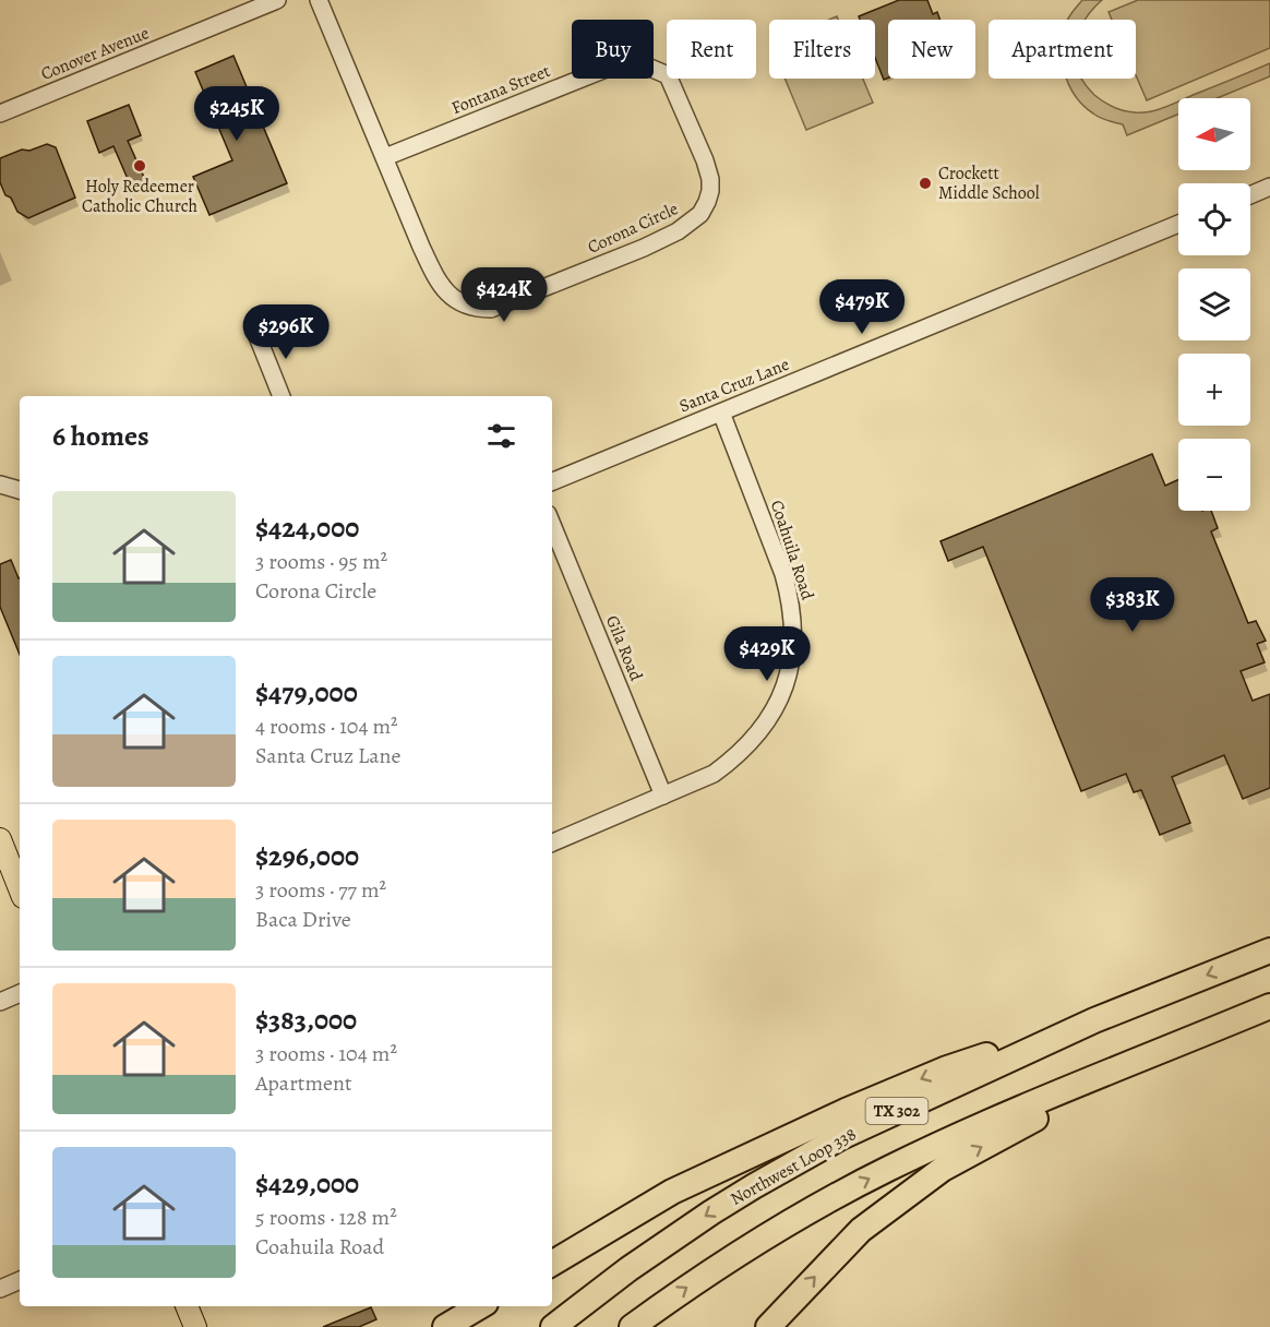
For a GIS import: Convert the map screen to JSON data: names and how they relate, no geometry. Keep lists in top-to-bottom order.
{
  "streets": {
    "highway": ["TX 302", "Northwest Loop 338"],
    "street": [
      "Conover Avenue",
      "Fontana Street",
      "Corona Circle",
      "Santa Cruz Lane",
      "Coahuila Road",
      "Gila Road"
    ]
  },
  "crossings": [
    ["Fontana Street", "Corona Circle"],
    ["Santa Cruz Lane", "Coahuila Road"],
    ["Coahuila Road", "Gila Road"]
  ],
  "places": ["Holy Redeemer Catholic Church", "Crockett Middle School"],
  "north": "left",
  "page": {
    "chip": [
      "Buy",
      "Rent",
      "Filters",
      "New",
      "Apartment"
    ],
    "price": [
      "$245K",
      "$424K",
      "$479K",
      "$296K",
      "$383K",
      "$429K"
    ],
    "map_buttons": ["+", "−"],
    "heading": "6 homes",
    "list": [
      {
        "name": "$424,000",
        "note": "3 rooms · 95 m² · Corona Circle"
      },
      {
        "name": "$479,000",
        "note": "4 rooms · 104 m² · Santa Cruz Lane"
      },
      {
        "name": "$296,000",
        "note": "3 rooms · 77 m² · Baca Drive"
      },
      {
        "name": "$383,000",
        "note": "3 rooms · 104 m² · Apartment"
      },
      {
        "name": "$429,000",
        "note": "5 rooms · 128 m² · Coahuila Road"
      }
    ]
  }
}
